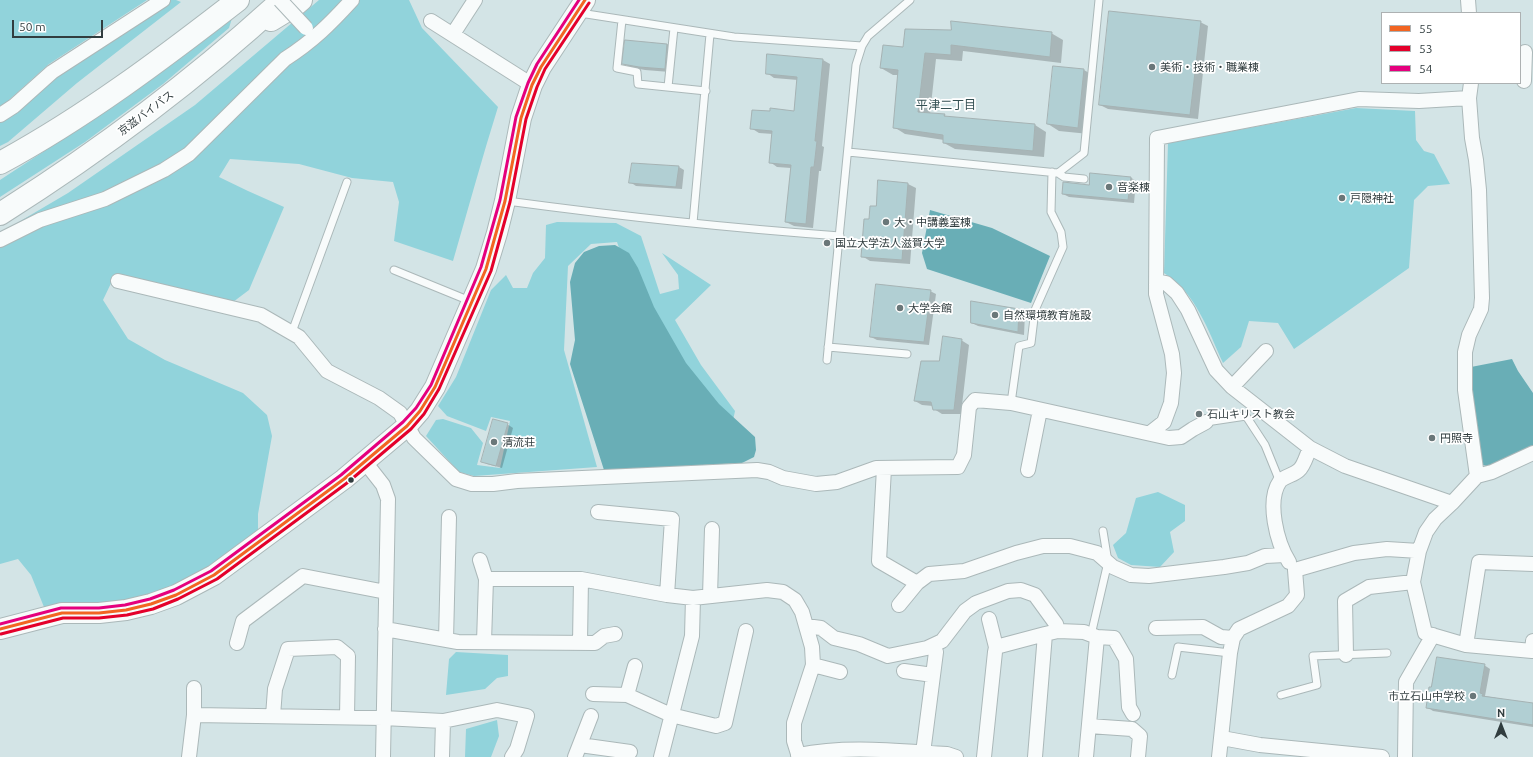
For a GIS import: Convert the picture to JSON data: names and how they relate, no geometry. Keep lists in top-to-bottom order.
{
  "streets": {
    "highway": ["京滋バイパス"]
  },
  "districts": ["平津二丁目"],
  "places": [
    "美術・技術・職業棟",
    "音楽棟",
    "戸隠神社",
    "大・中講義室棟",
    "国立大学法人滋賀大学",
    "大学会館",
    "自然環境教育施設",
    "石山キリスト教会",
    "円照寺",
    "清流荘",
    "市立石山中学校"
  ],
  "lines": ["transit line 55", "transit line 54", "transit line 53"],
  "legend": ["55", "53", "54"],
  "scale_bar": "50 m",
  "north": "top"
}
